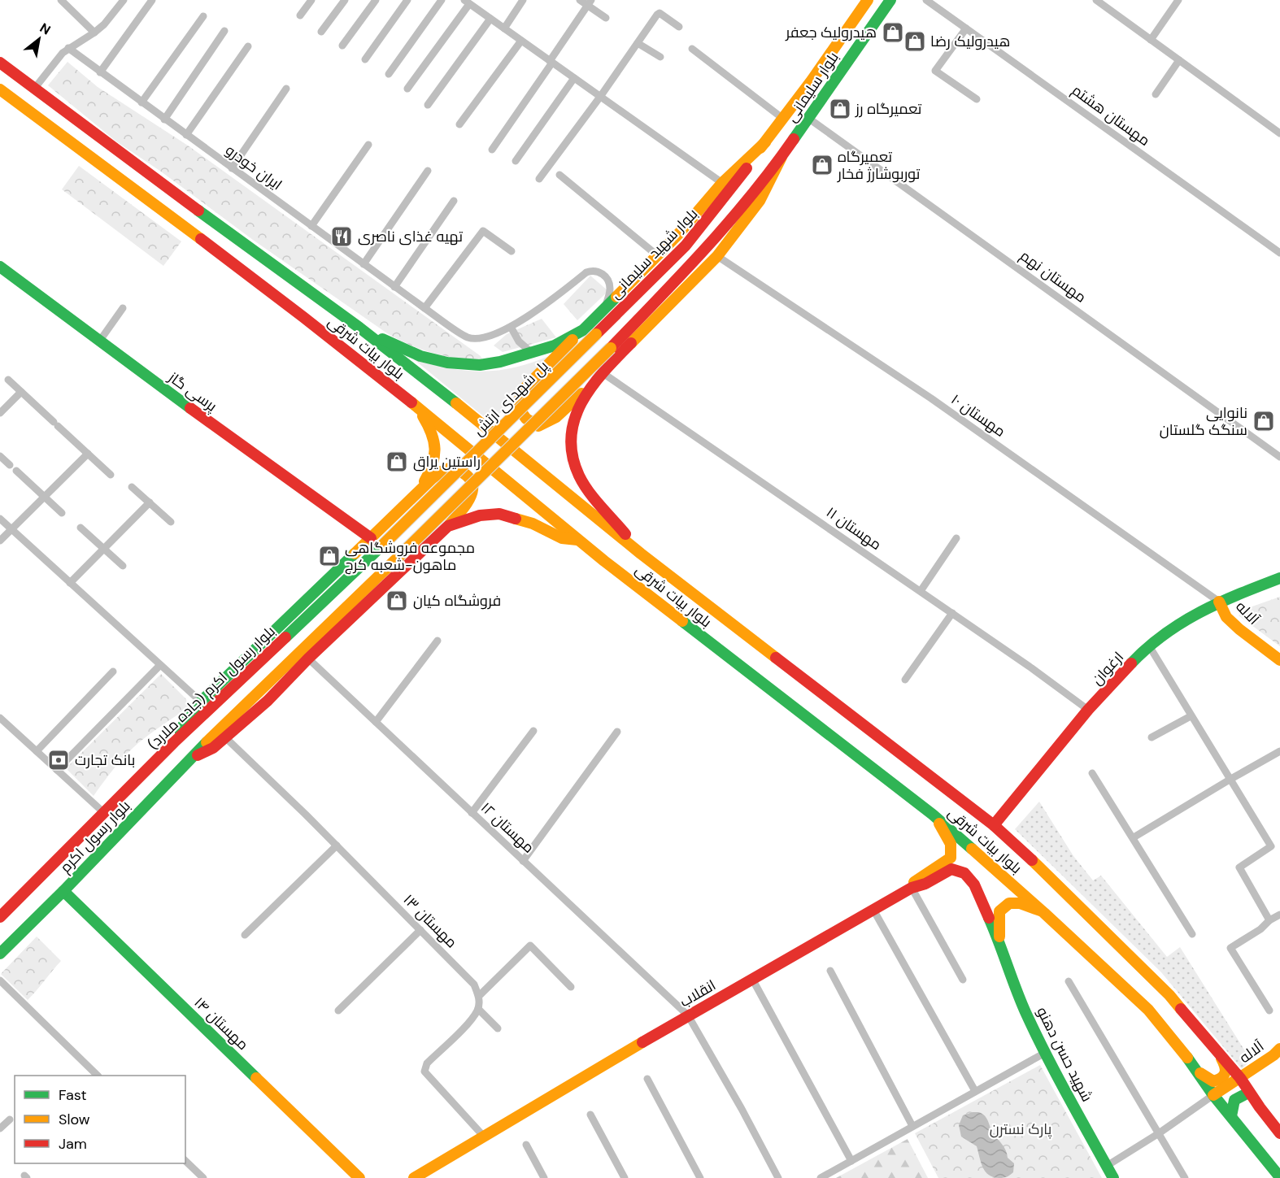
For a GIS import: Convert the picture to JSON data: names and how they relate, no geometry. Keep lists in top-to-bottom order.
{
  "streets": {
    "main road": [
      "بلوار سلیمانی",
      "بلوار شهید سلیمانی",
      "بلوار بیات شرقی",
      "پرسی گاز",
      "پل شهدای ارتش",
      "آلاله",
      "ارغوان",
      "بلوار رسول اکرم (جاده ملارد)",
      "بلوار رسول اکرم",
      "انقلاب",
      "مهستان ۱۴",
      "شهید حسن دهنو"
    ],
    "street": [
      "مهستان هشتم",
      "ایران خودرو",
      "مهستان نهم",
      "مهستان ۱۰",
      "مهستان ۱۱",
      "مهستان ۱۲",
      "مهستان ۱۳"
    ]
  },
  "crossings": [
    ["بلوار سلیمانی", "بلوار شهید سلیمانی"],
    ["بلوار سلیمانی", "مهستان نهم"],
    ["بلوار سلیمانی", "بلوار رسول اکرم"],
    ["بلوار شهید سلیمانی", "پل شهدای ارتش"],
    ["بلوار بیات شرقی", "آلاله"],
    ["بلوار بیات شرقی", "ارغوان"],
    ["بلوار بیات شرقی", "انقلاب"],
    ["پل شهدای ارتش", "بلوار رسول اکرم (جاده ملارد)"],
    ["مهستان ۱۰", "آلاله"],
    ["مهستان ۱۰", "ارغوان"],
    ["مهستان ۱۱", "ارغوان"],
    ["آلاله", "ارغوان"],
    ["مهستان ۱۲", "انقلاب"],
    ["بلوار رسول اکرم", "مهستان ۱۴"],
    ["انقلاب", "شهید حسن دهنو"]
  ],
  "parks": ["پارک نسترن"],
  "places": {
    "shop": [
      "هیدرولیک جعفر",
      "هیدرولیک رضا",
      "تعمیرگاه رز",
      "تعمیرگاه توربوشارژ فخار",
      "نانوایی سنگک گلستان",
      "راستین یراق",
      "مجموعه فروشگاهی ماهون-شعبه کرج",
      "فروشگاه کیان"
    ],
    "restaurant": ["تهیه غذای ناصری"],
    "bank": ["بانک تجارت"]
  },
  "legend": ["Fast", "Slow", "Jam"],
  "north": "top right"
}
